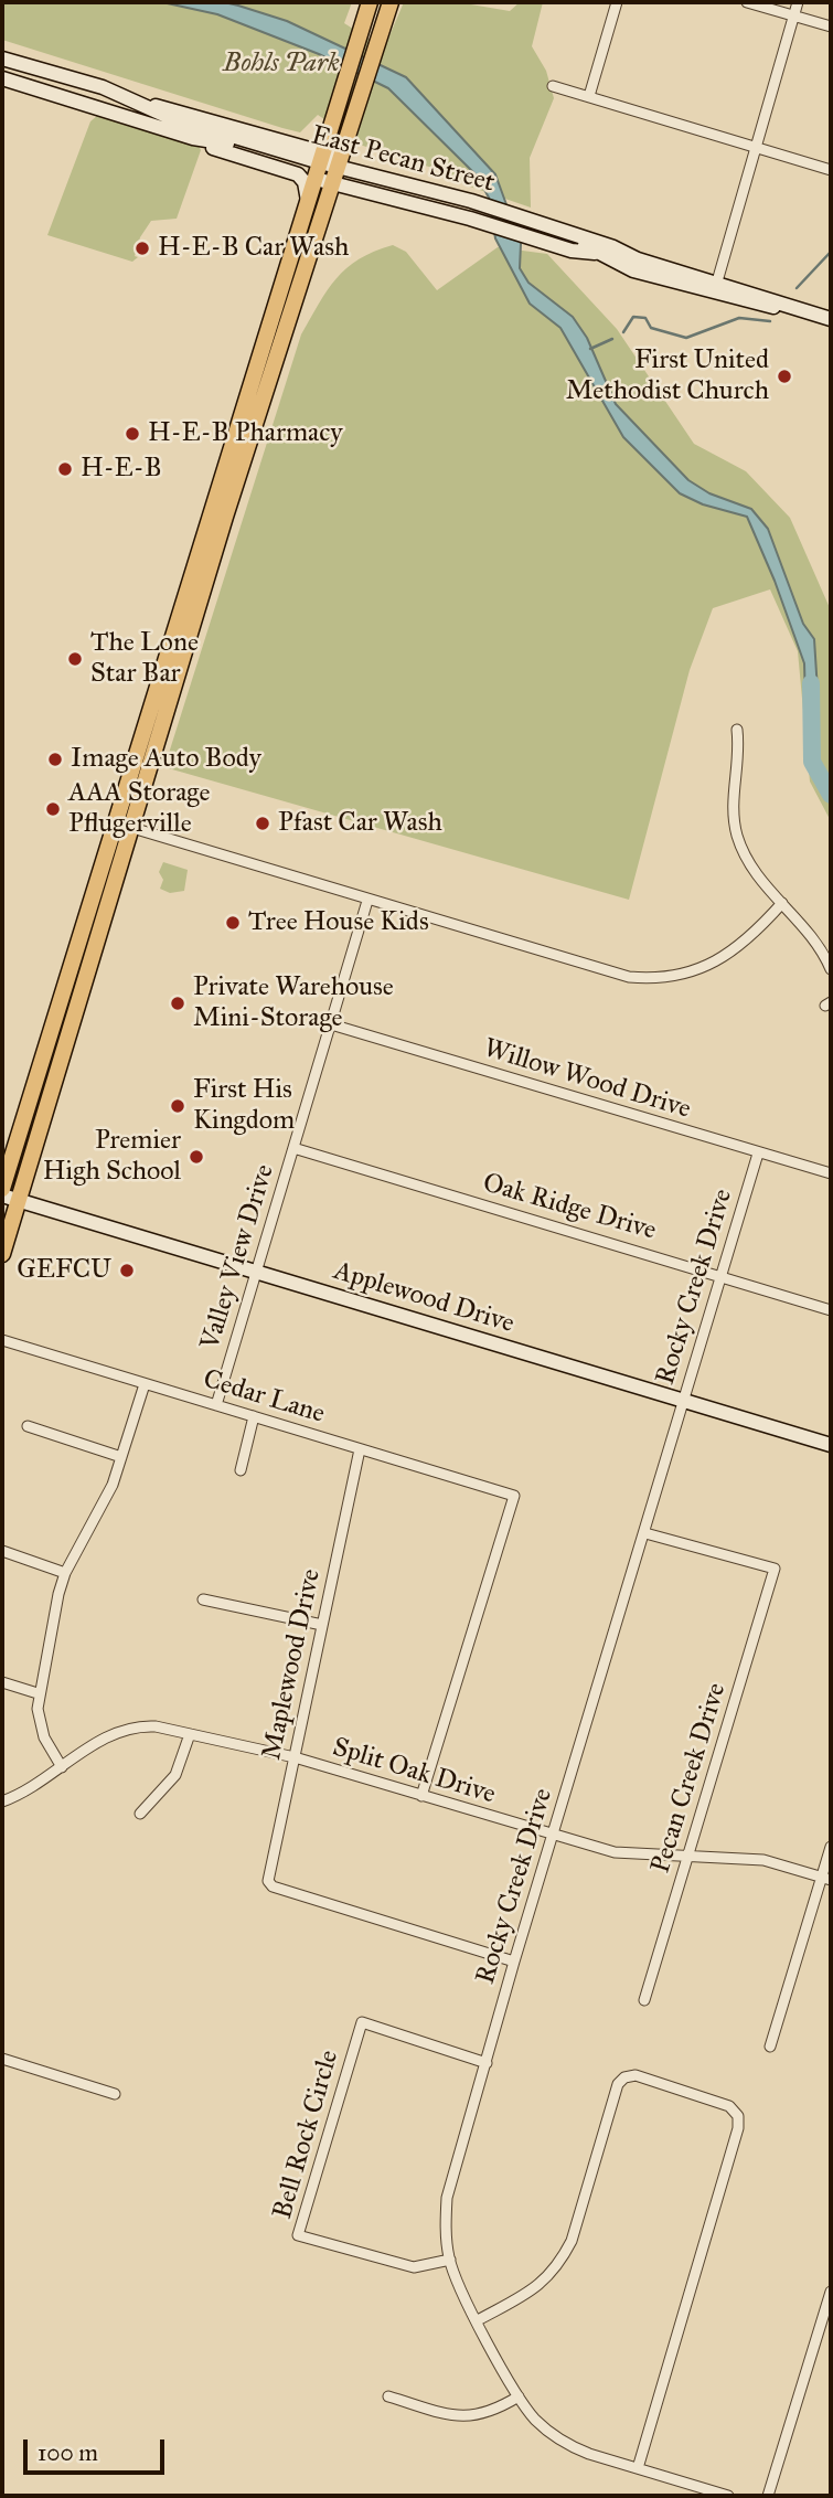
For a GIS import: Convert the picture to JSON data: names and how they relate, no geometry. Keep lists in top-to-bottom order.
{
  "streets": {
    "main road": ["East Pecan Street", "Applewood Drive"],
    "street": [
      "Willow Wood Drive",
      "Oak Ridge Drive",
      "Valley View Drive",
      "Rocky Creek Drive",
      "Cedar Lane",
      "Maplewood Drive",
      "Split Oak Drive",
      "Pecan Creek Drive",
      "Bell Rock Circle"
    ]
  },
  "crossings": [
    ["Willow Wood Drive", "Valley View Drive"],
    ["Willow Wood Drive", "Rocky Creek Drive"],
    ["Oak Ridge Drive", "Valley View Drive"],
    ["Oak Ridge Drive", "Rocky Creek Drive"],
    ["Valley View Drive", "Applewood Drive"],
    ["Valley View Drive", "Cedar Lane"],
    ["Rocky Creek Drive", "Applewood Drive"],
    ["Rocky Creek Drive", "Maplewood Drive"],
    ["Rocky Creek Drive", "Split Oak Drive"],
    ["Rocky Creek Drive", "Pecan Creek Drive"],
    ["Rocky Creek Drive", "Bell Rock Circle"],
    ["Cedar Lane", "Maplewood Drive"],
    ["Cedar Lane", "Split Oak Drive"],
    ["Maplewood Drive", "Split Oak Drive"],
    ["Split Oak Drive", "Pecan Creek Drive"]
  ],
  "parks": ["Bohls Park"],
  "places": [
    "H-E-B Car Wash",
    "First United Methodist Church",
    "H-E-B Pharmacy",
    "H-E-B",
    "The Lone Star Bar",
    "Image Auto Body",
    "AAA Storage Pflugerville",
    "Pfast Car Wash",
    "Tree House Kids",
    "Private Warehouse Mini-Storage",
    "First His Kingdom",
    "Premier High School",
    "GEFCU"
  ],
  "scale_bar": "100 m"
}
